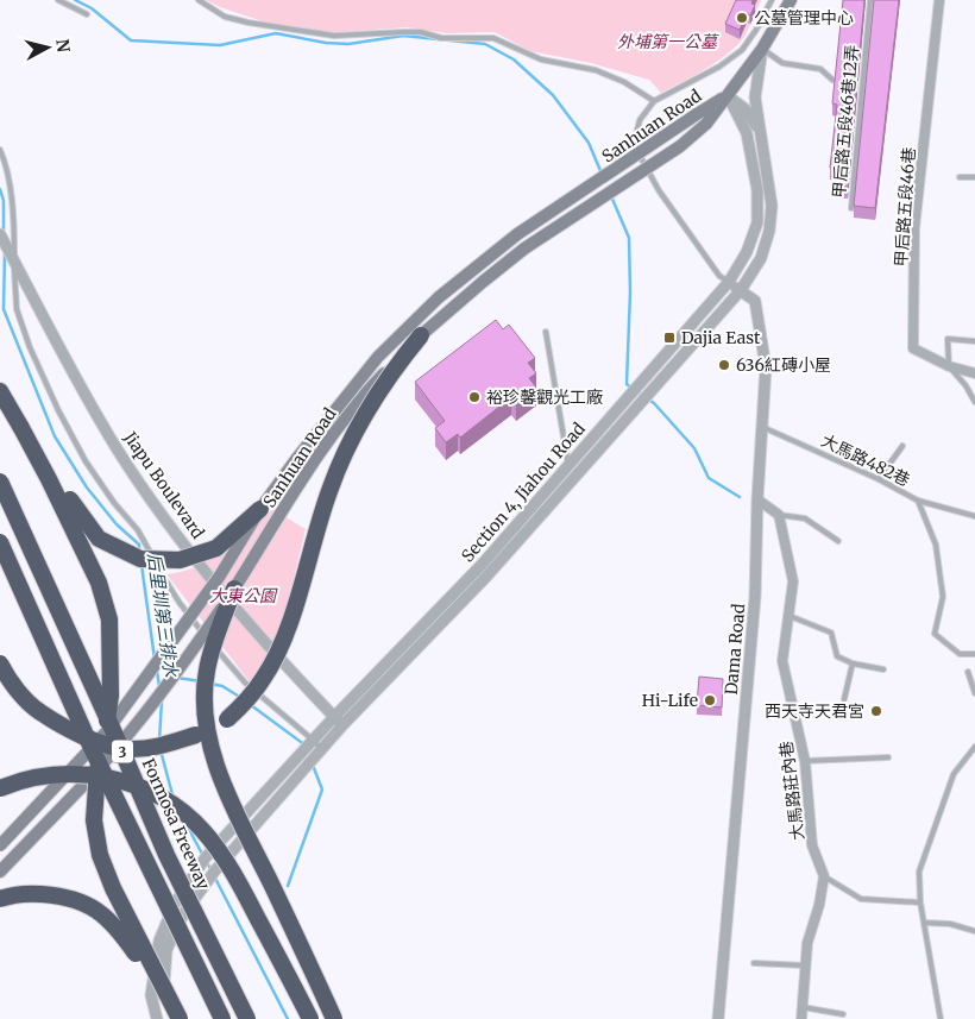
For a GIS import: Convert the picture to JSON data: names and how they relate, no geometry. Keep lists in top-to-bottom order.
{
  "streets": {
    "highway": ["3", "Formosa Freeway"],
    "main road": ["Sanhuan Road"],
    "street": [
      "甲后路五段46巷",
      "Jiapu Boulevard",
      "Section 4, Jiahou Road",
      "Dama Road",
      "大馬路莊內巷"
    ],
    "lane": ["甲后路五段46巷12弄", "大馬路482巷"]
  },
  "crossings": [
    ["Sanhuan Road", "Section 4, Jiahou Road"],
    ["大馬路482巷", "Dama Road"],
    ["Jiapu Boulevard", "Section 4, Jiahou Road"],
    ["Section 4, Jiahou Road", "Dama Road"]
  ],
  "water": ["后里圳第三排水"],
  "parks": ["外埔第一公墓", "大東公園"],
  "places": {
    "other": [
      "公墓管理中心",
      "636紅磚小屋",
      "裕珍馨觀光工廠",
      "Hi-Life",
      "西天寺天君宮"
    ],
    "transit": ["Dajia East"]
  },
  "north": "right"
}
